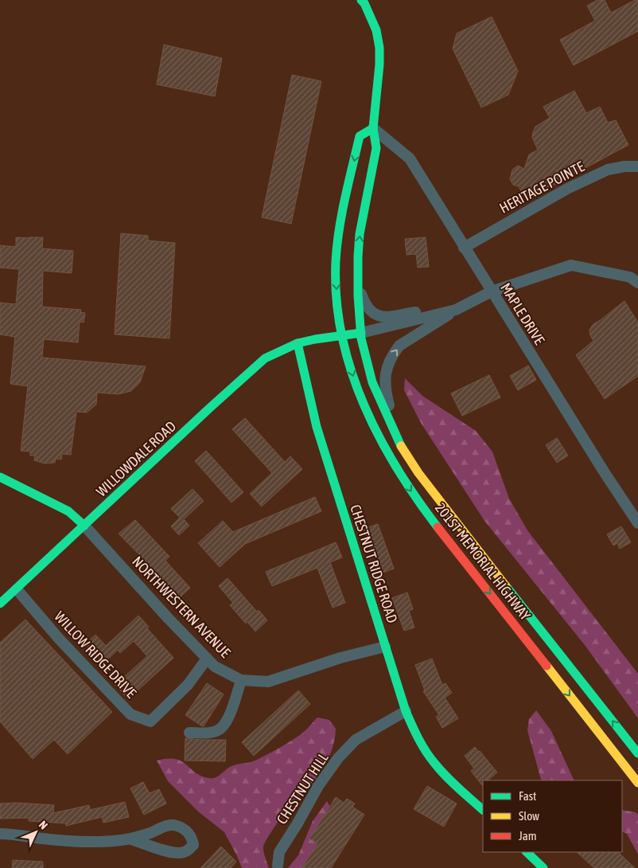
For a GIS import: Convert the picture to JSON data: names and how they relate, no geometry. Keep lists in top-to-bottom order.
{
  "streets": {
    "main road": ["WILLOWDALE ROAD", "201ST MEMORIAL HIGHWAY", "CHESTNUT RIDGE ROAD"],
    "street": [
      "HERITAGE POINTE",
      "MAPLE DRIVE",
      "NORTHWESTERN AVENUE",
      "WILLOW RIDGE DRIVE",
      "CHESTNUT HILL"
    ]
  },
  "crossings": [
    ["HERITAGE POINTE", "MAPLE DRIVE"],
    ["WILLOWDALE ROAD", "CHESTNUT RIDGE ROAD"],
    ["WILLOWDALE ROAD", "NORTHWESTERN AVENUE"],
    ["WILLOWDALE ROAD", "WILLOW RIDGE DRIVE"],
    ["CHESTNUT RIDGE ROAD", "NORTHWESTERN AVENUE"],
    ["CHESTNUT RIDGE ROAD", "CHESTNUT HILL"],
    ["NORTHWESTERN AVENUE", "WILLOW RIDGE DRIVE"]
  ],
  "legend": ["Fast", "Slow", "Jam"],
  "north": "top right"
}
